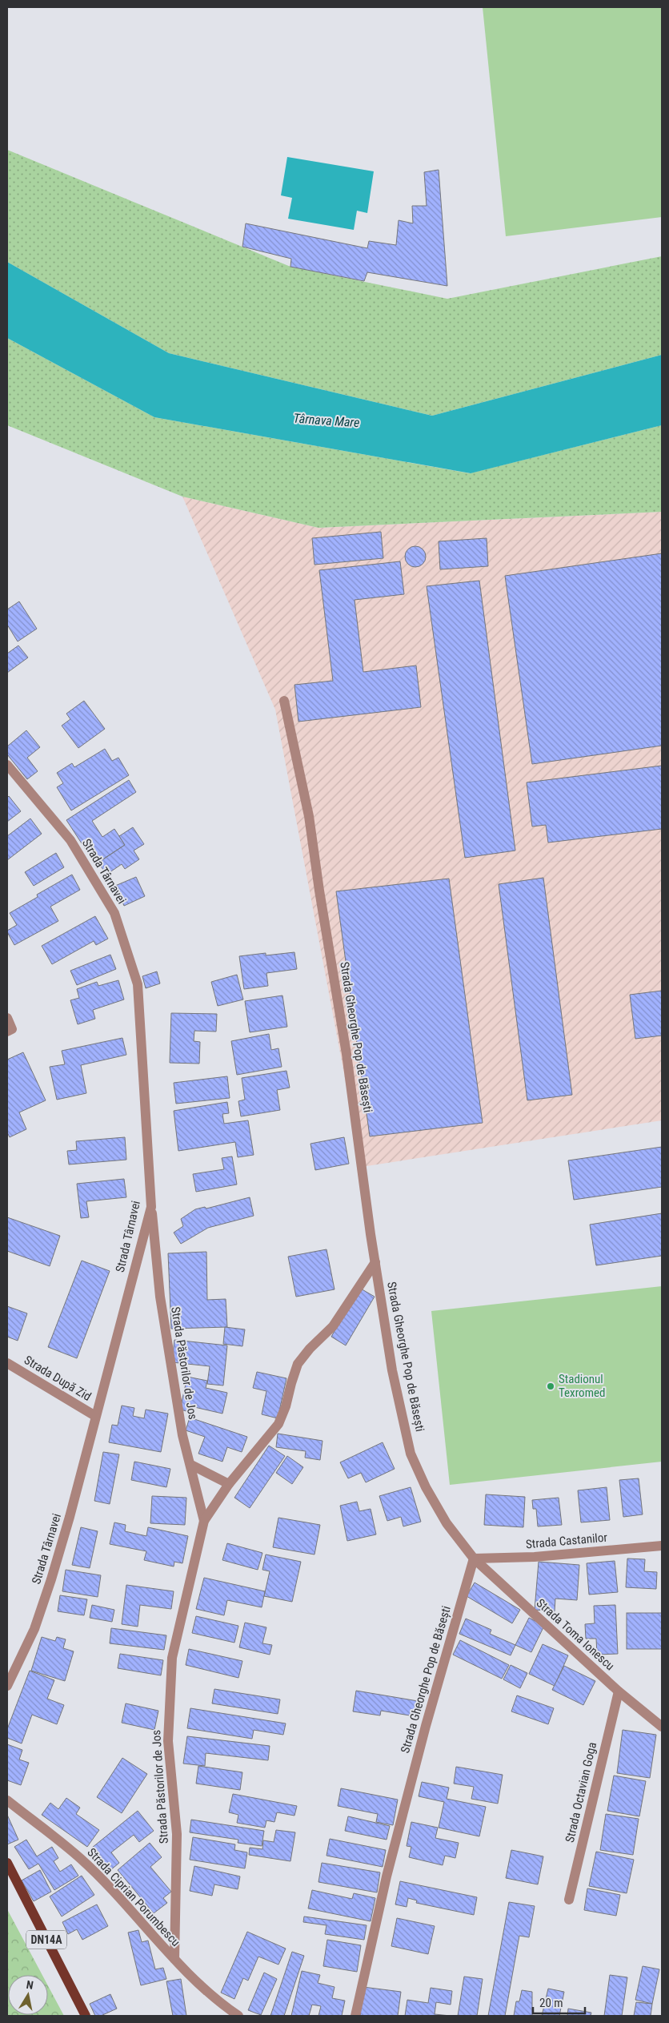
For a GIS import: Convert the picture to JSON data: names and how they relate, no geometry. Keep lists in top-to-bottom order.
{
  "streets": {
    "main road": ["DN14A"],
    "street": [
      "Strada Târnavei",
      "Strada Gheorghe Pop de Băsești",
      "Strada Păstorilor de Jos",
      "Strada După Zid",
      "Strada Castanilor",
      "Strada Toma Ionescu",
      "Strada Octavian Goga",
      "Strada Ciprian Porumbescu"
    ]
  },
  "crossings": [
    ["Strada Târnavei", "Strada Păstorilor de Jos"],
    ["Strada Târnavei", "Strada După Zid"],
    ["Strada Gheorghe Pop de Băsești", "Strada Păstorilor de Jos"],
    ["Strada Gheorghe Pop de Băsești", "Strada Castanilor"],
    ["Strada Gheorghe Pop de Băsești", "Strada Toma Ionescu"],
    ["Strada Păstorilor de Jos", "Strada Ciprian Porumbescu"],
    ["Strada Castanilor", "Strada Toma Ionescu"],
    ["Strada Toma Ionescu", "Strada Octavian Goga"]
  ],
  "water": ["Târnava Mare"],
  "places": ["Stadionul Texromed"],
  "scale_bar": "20 m",
  "north": "top"
}
